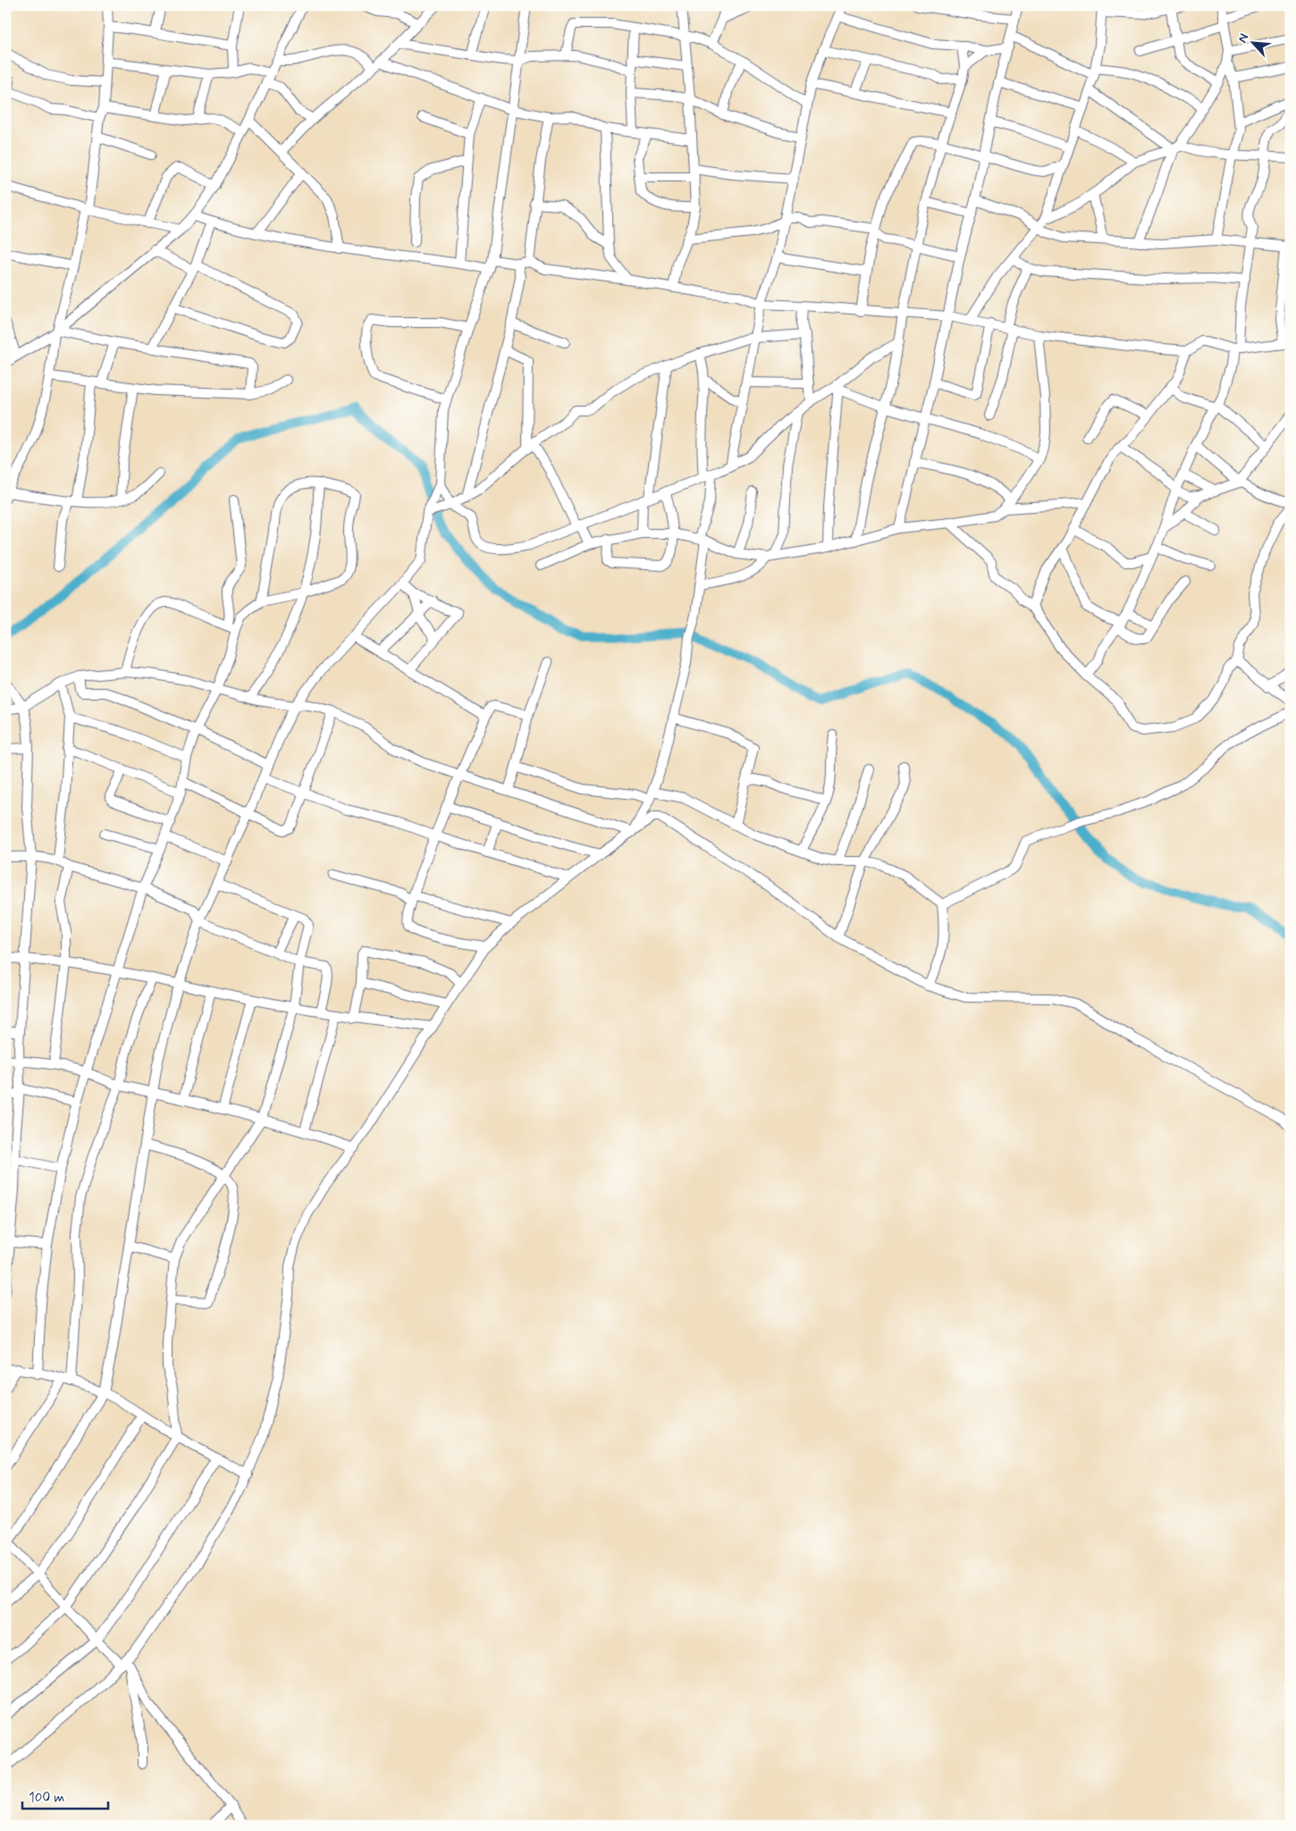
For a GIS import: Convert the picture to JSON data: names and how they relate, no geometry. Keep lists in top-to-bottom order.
{
  "scale_bar": "100 m",
  "north": "top left"
}
